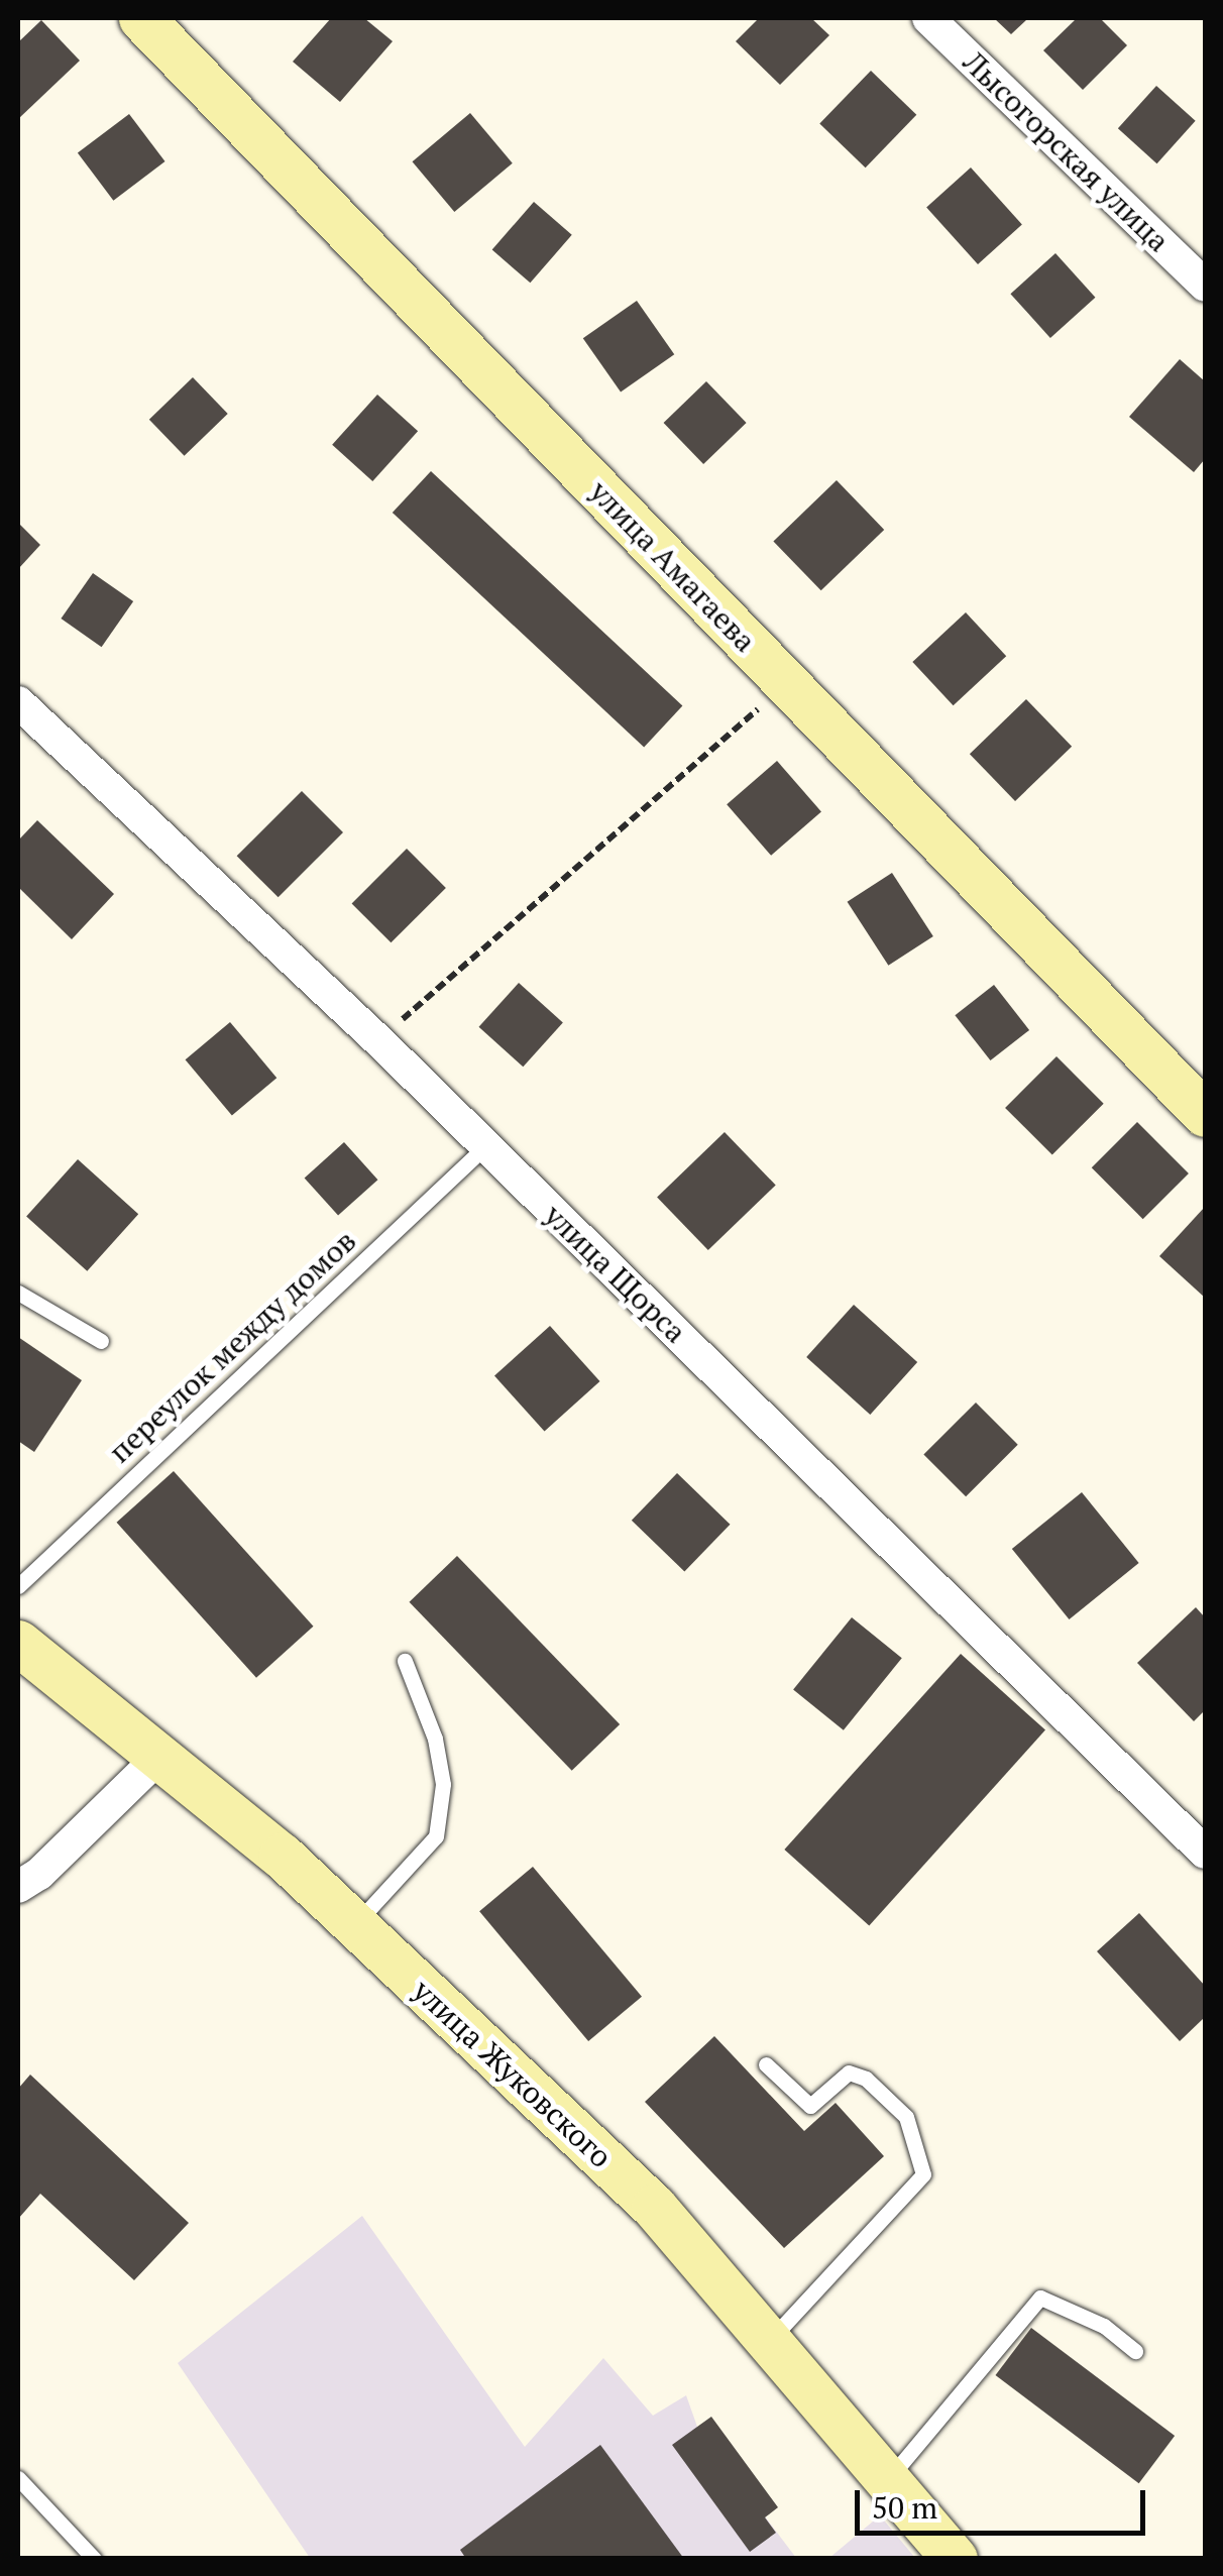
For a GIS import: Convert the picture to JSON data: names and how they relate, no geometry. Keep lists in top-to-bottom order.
{
  "streets": {
    "street": [
      "Лысогорская улица",
      "улица Амагаева",
      "улица Щорса",
      "улица Жуковского"
    ],
    "lane": ["переулок между домов"]
  },
  "crossings": [
    ["улица Щорса", "переулок между домов"]
  ],
  "scale_bar": "50 m"
}
